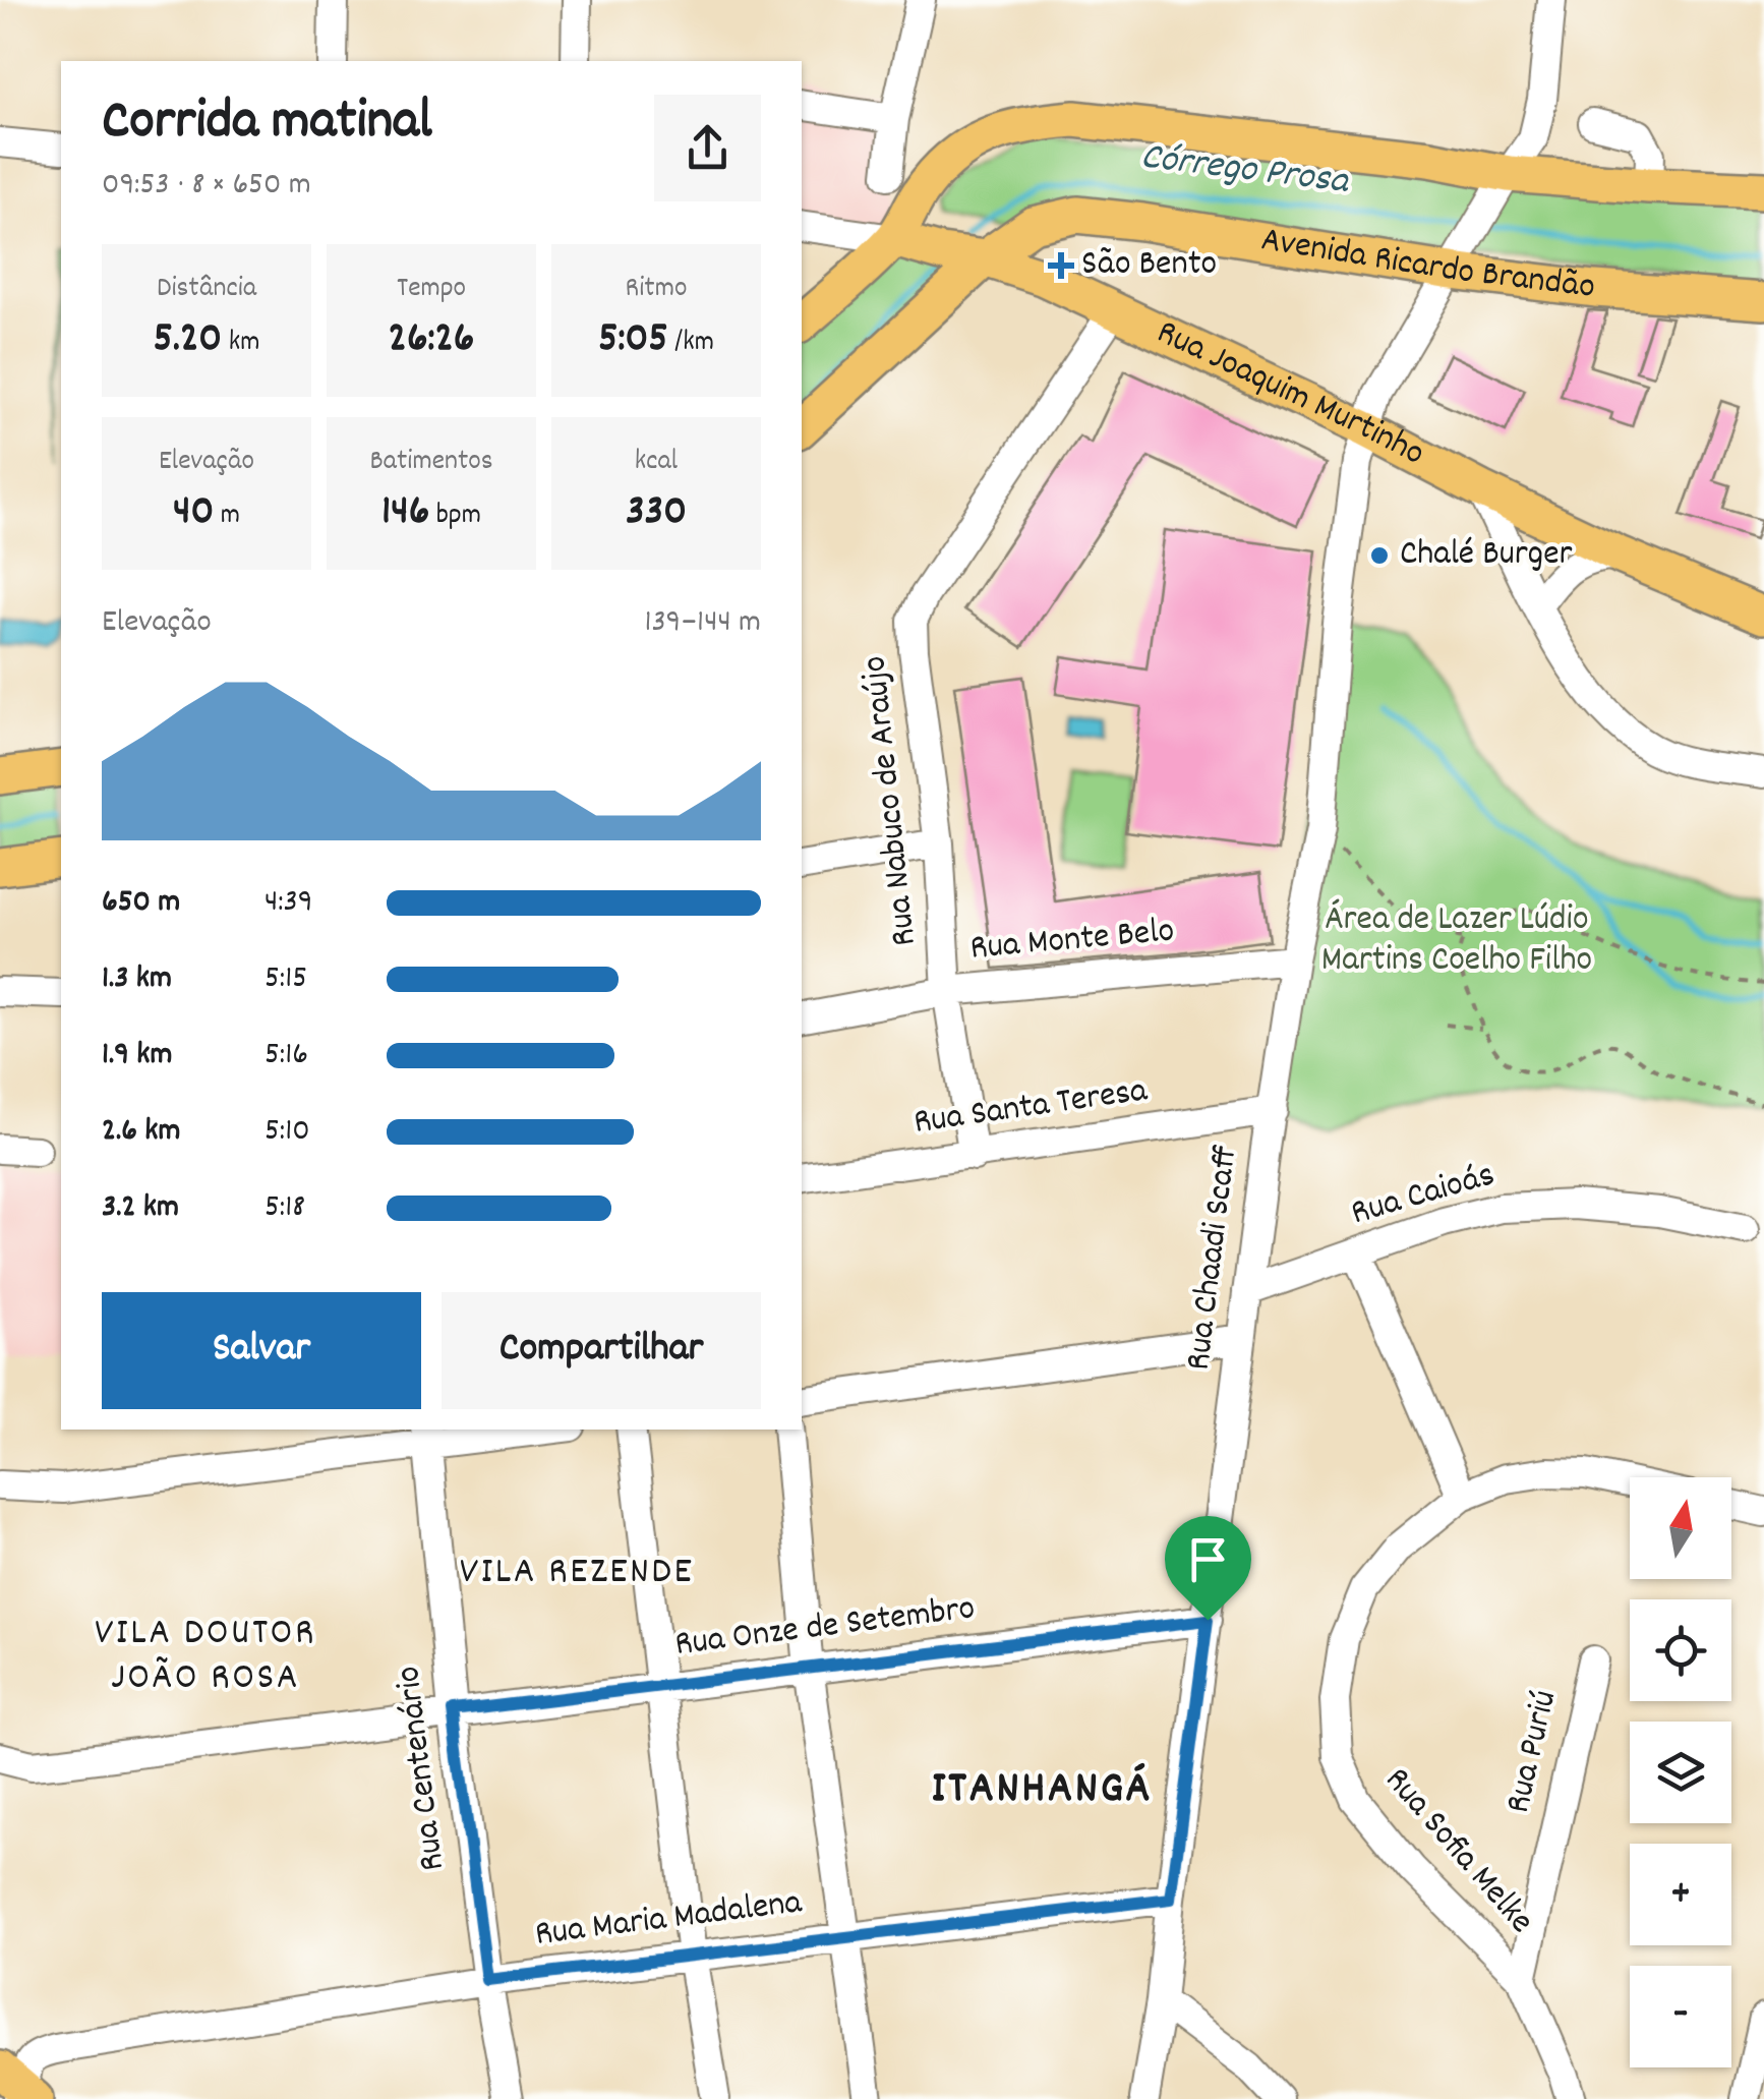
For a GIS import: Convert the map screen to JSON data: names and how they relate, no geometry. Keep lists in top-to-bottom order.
{
  "streets": {
    "main road": ["Avenida Ricardo Brandão", "Rua Joaquim Murtinho"],
    "street": [
      "Rua Nabuco de Araújo",
      "Rua Monte Belo",
      "Rua Santa Teresa",
      "Rua Caioás",
      "Rua Chaadi Scaff",
      "Rua Onze de Setembro",
      "Rua Puriú",
      "Rua Centenário",
      "Rua Sofia Melke",
      "Rua Maria Madalena"
    ]
  },
  "crossings": [
    ["Avenida Ricardo Brandão", "Rua Joaquim Murtinho"],
    ["Avenida Ricardo Brandão", "Rua Chaadi Scaff"],
    ["Rua Joaquim Murtinho", "Rua Nabuco de Araújo"],
    ["Rua Joaquim Murtinho", "Rua Chaadi Scaff"],
    ["Rua Nabuco de Araújo", "Rua Monte Belo"],
    ["Rua Nabuco de Araújo", "Rua Santa Teresa"],
    ["Rua Monte Belo", "Rua Chaadi Scaff"],
    ["Rua Santa Teresa", "Rua Chaadi Scaff"],
    ["Rua Caioás", "Rua Chaadi Scaff"],
    ["Rua Chaadi Scaff", "Rua Onze de Setembro"],
    ["Rua Chaadi Scaff", "Rua Maria Madalena"],
    ["Rua Onze de Setembro", "Rua Centenário"],
    ["Rua Puriú", "Rua Sofia Melke"],
    ["Rua Centenário", "Rua Maria Madalena"]
  ],
  "districts": ["VILA REZENDE", "VILA DOUTOR JOÃO ROSA", "ITANHANGÁ"],
  "water": ["Córrego Prosa"],
  "parks": ["Área de Lazer Lúdio Martins Coelho Filho"],
  "places": {
    "health": ["São Bento"],
    "other": ["Chalé Burger"]
  },
  "north": "top",
  "page": {
    "heading": ["Corrida matinal", "09:53 · 8 × 650 m"],
    "stats": [
      ["Distância", "5.20 km"],
      ["Tempo", "26:26"],
      ["Ritmo", "5:05 /km"],
      ["Elevação", "40 m"],
      ["Batimentos", "146 bpm"],
      ["kcal", "330"]
    ],
    "chart": ["Elevação", "139–144 m"],
    "list": [
      {
        "name": "650 m",
        "note": "4:39"
      },
      {
        "name": "1.3 km",
        "note": "5:15"
      },
      {
        "name": "1.9 km",
        "note": "5:16"
      },
      {
        "name": "2.6 km",
        "note": "5:10"
      },
      {
        "name": "3.2 km",
        "note": "5:18"
      }
    ],
    "buttons": ["Salvar", "Compartilhar"],
    "map_buttons": ["+", "−"]
  }
}
